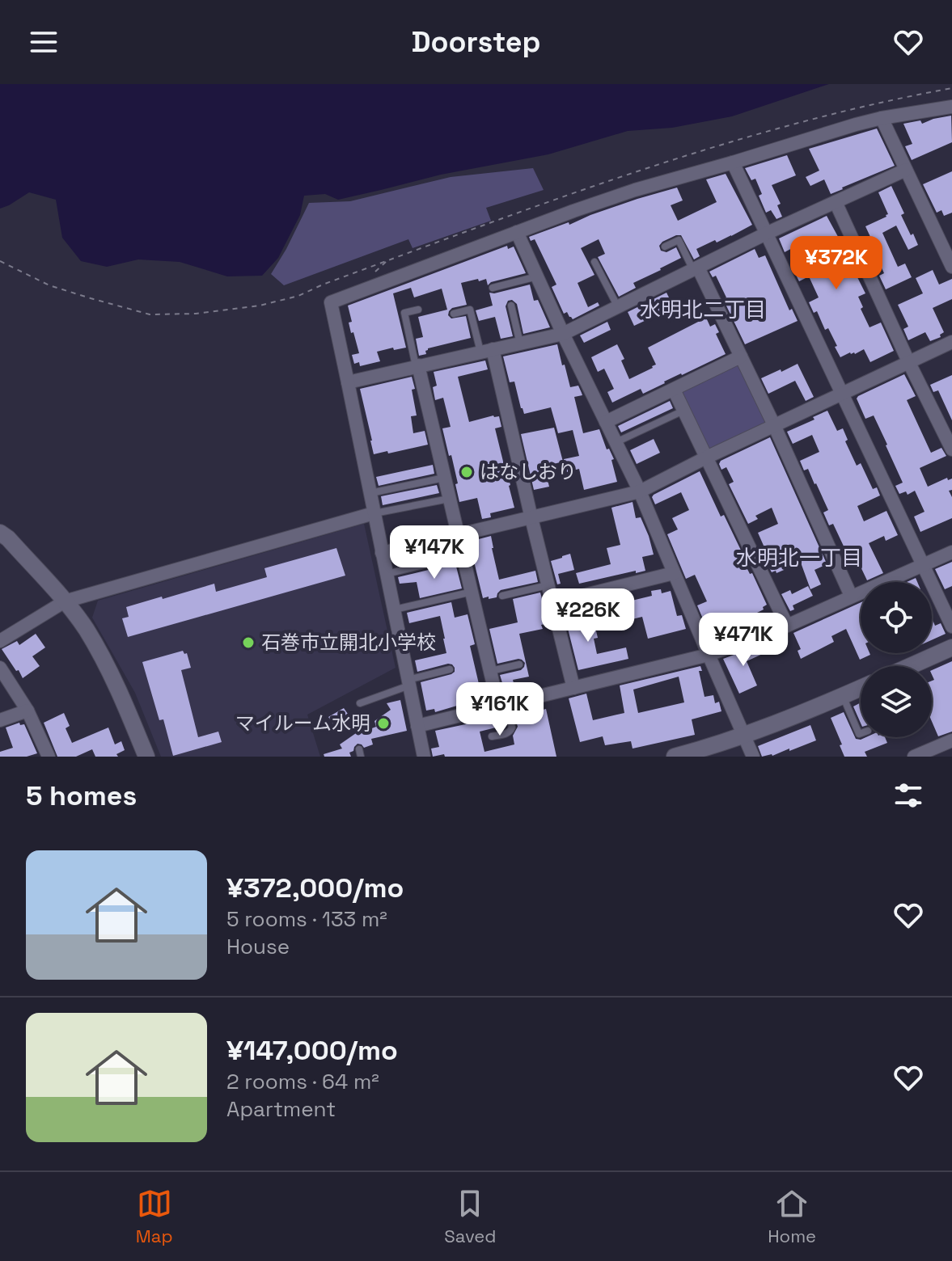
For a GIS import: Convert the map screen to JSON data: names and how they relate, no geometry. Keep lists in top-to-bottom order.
{
  "districts": ["水明北二丁目", "水明北一丁目"],
  "places": ["はなしおり", "石巻市立開北小学校", "マイルーム水明"],
  "page": {
    "header": "Doorstep",
    "price": [
      "¥372K",
      "¥147K",
      "¥226K",
      "¥471K",
      "¥161K"
    ],
    "heading": "5 homes",
    "list": [
      {
        "name": "¥372,000/mo",
        "note": "5 rooms · 133 m² · House"
      },
      {
        "name": "¥147,000/mo",
        "note": "2 rooms · 64 m² · Apartment"
      }
    ],
    "tabs": ["Map", "Saved", "Home"]
  }
}
